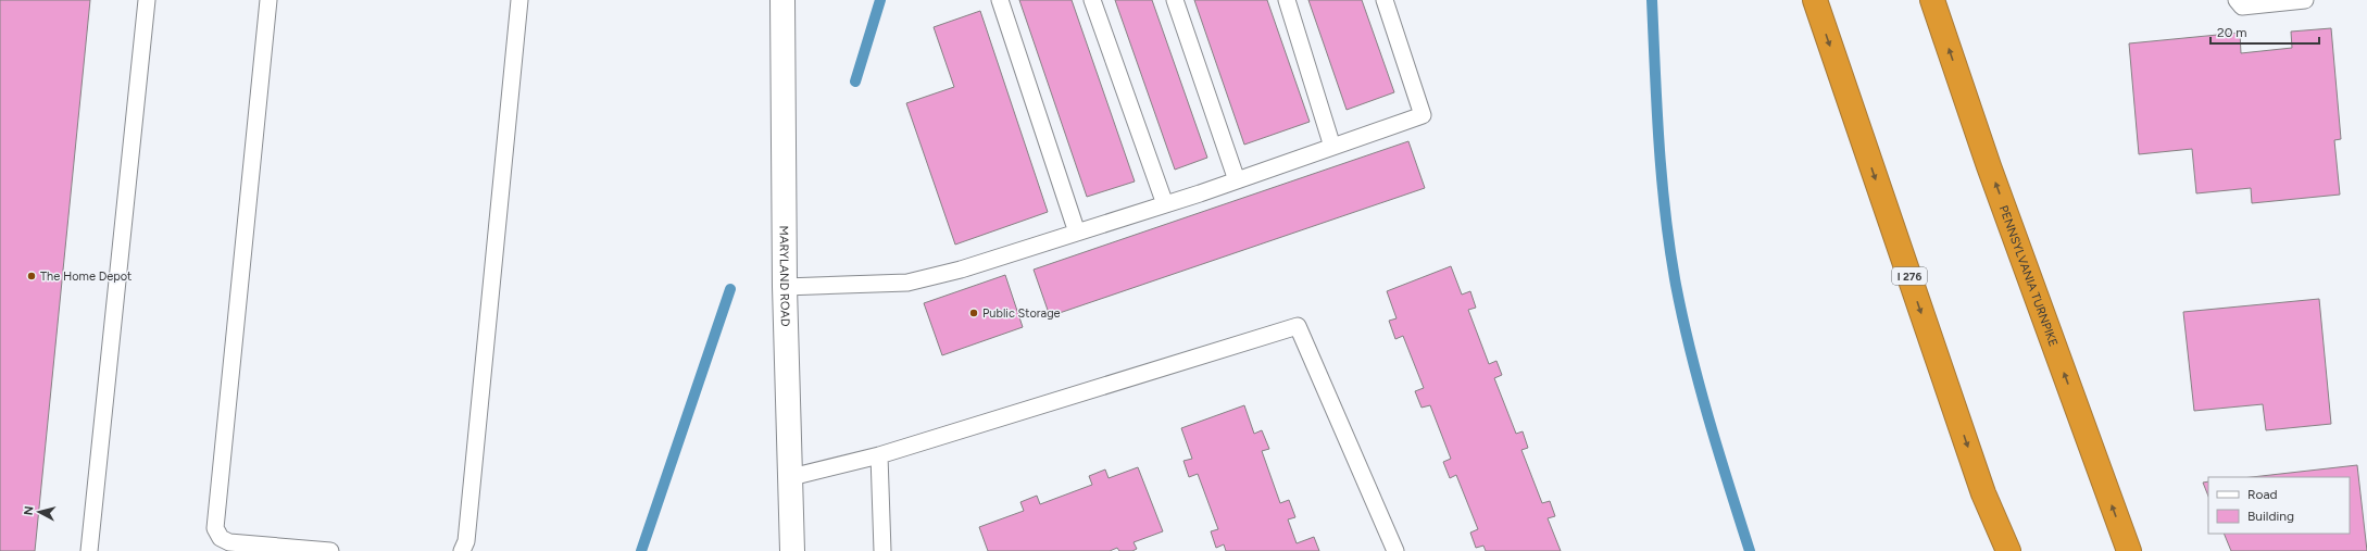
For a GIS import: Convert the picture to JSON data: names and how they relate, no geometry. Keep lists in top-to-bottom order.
{
  "streets": {
    "highway": ["I 276", "PENNSYLVANIA TURNPIKE"],
    "street": ["MARYLAND ROAD"]
  },
  "places": ["The Home Depot", "Public Storage"],
  "legend": ["Road", "Building"],
  "scale_bar": "20 m",
  "north": "left"
}
